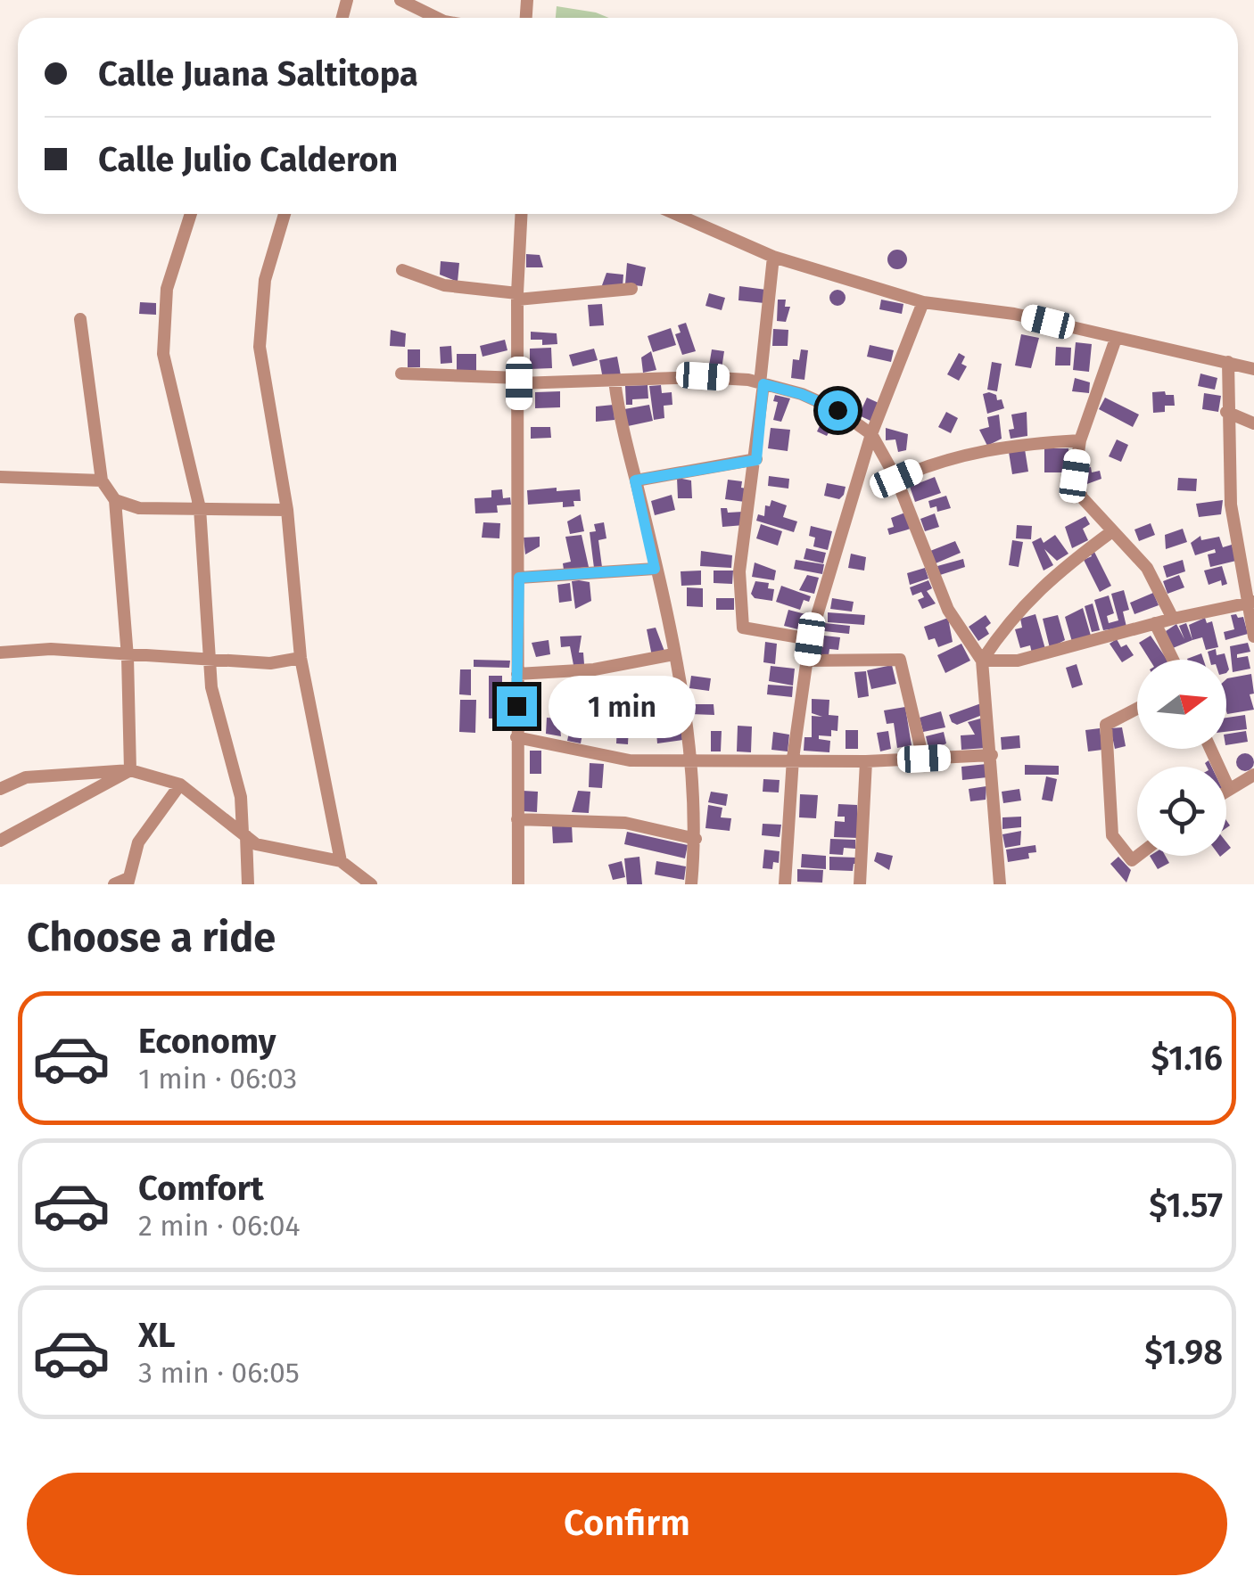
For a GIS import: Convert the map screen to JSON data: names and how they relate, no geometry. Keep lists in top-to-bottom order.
{
  "north": "right",
  "page": {
    "banner": ["Calle Juana Saltitopa", "Calle Julio Calderon"],
    "bubble": "1 min",
    "heading": "Choose a ride",
    "list": [
      {
        "name": "Economy",
        "note": "1 min · 06:03",
        "value": "$1.16"
      },
      {
        "name": "Comfort",
        "note": "2 min · 06:04",
        "value": "$1.57"
      },
      {
        "name": "XL",
        "note": "3 min · 06:05",
        "value": "$1.98"
      }
    ],
    "buttons": "Confirm"
  }
}
